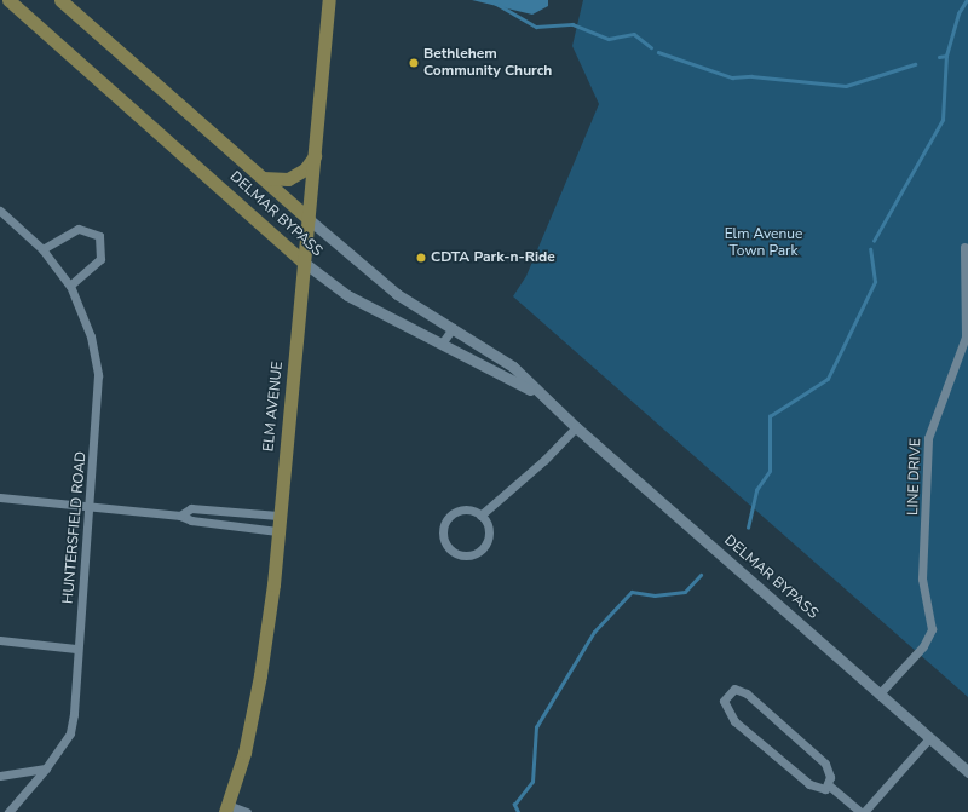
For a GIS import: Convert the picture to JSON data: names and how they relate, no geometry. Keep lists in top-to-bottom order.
{
  "streets": {
    "main road": ["DELMAR BYPASS", "ELM AVENUE"],
    "street": ["LINE DRIVE", "HUNTERSFIELD ROAD"]
  },
  "crossings": [
    ["DELMAR BYPASS", "ELM AVENUE"],
    ["DELMAR BYPASS", "LINE DRIVE"]
  ],
  "parks": ["Elm Avenue Town Park"],
  "places": ["Bethlehem Community Church", "CDTA Park-n-Ride"]
}
